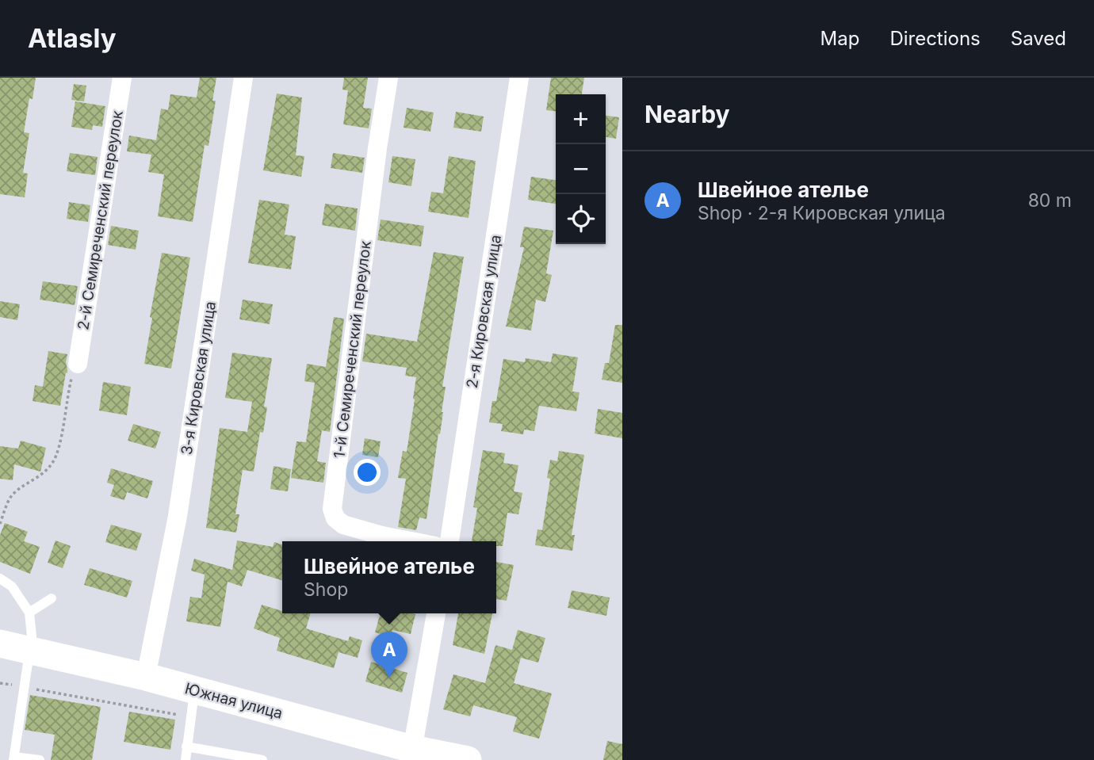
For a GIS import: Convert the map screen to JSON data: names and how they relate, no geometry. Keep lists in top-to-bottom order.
{
  "streets": {
    "street": [
      "2-й Семиреченский переулок",
      "2-я Кировская улица",
      "1-й Семиреченский переулок",
      "3-я Кировская улица",
      "Южная улица"
    ]
  },
  "crossings": [
    ["3-я Кировская улица", "Южная улица"]
  ],
  "page": {
    "header": "Atlasly",
    "nav": ["Map", "Directions", "Saved"],
    "heading": "Nearby",
    "map_buttons": ["+", "−"],
    "list": [
      {
        "mark": "A",
        "name": "Швейное ателье",
        "note": "Shop · 2-я Кировская улица",
        "value": "80 m"
      }
    ],
    "popup": ["Швейное ателье", "Shop"],
    "pins": "A"
  }
}
